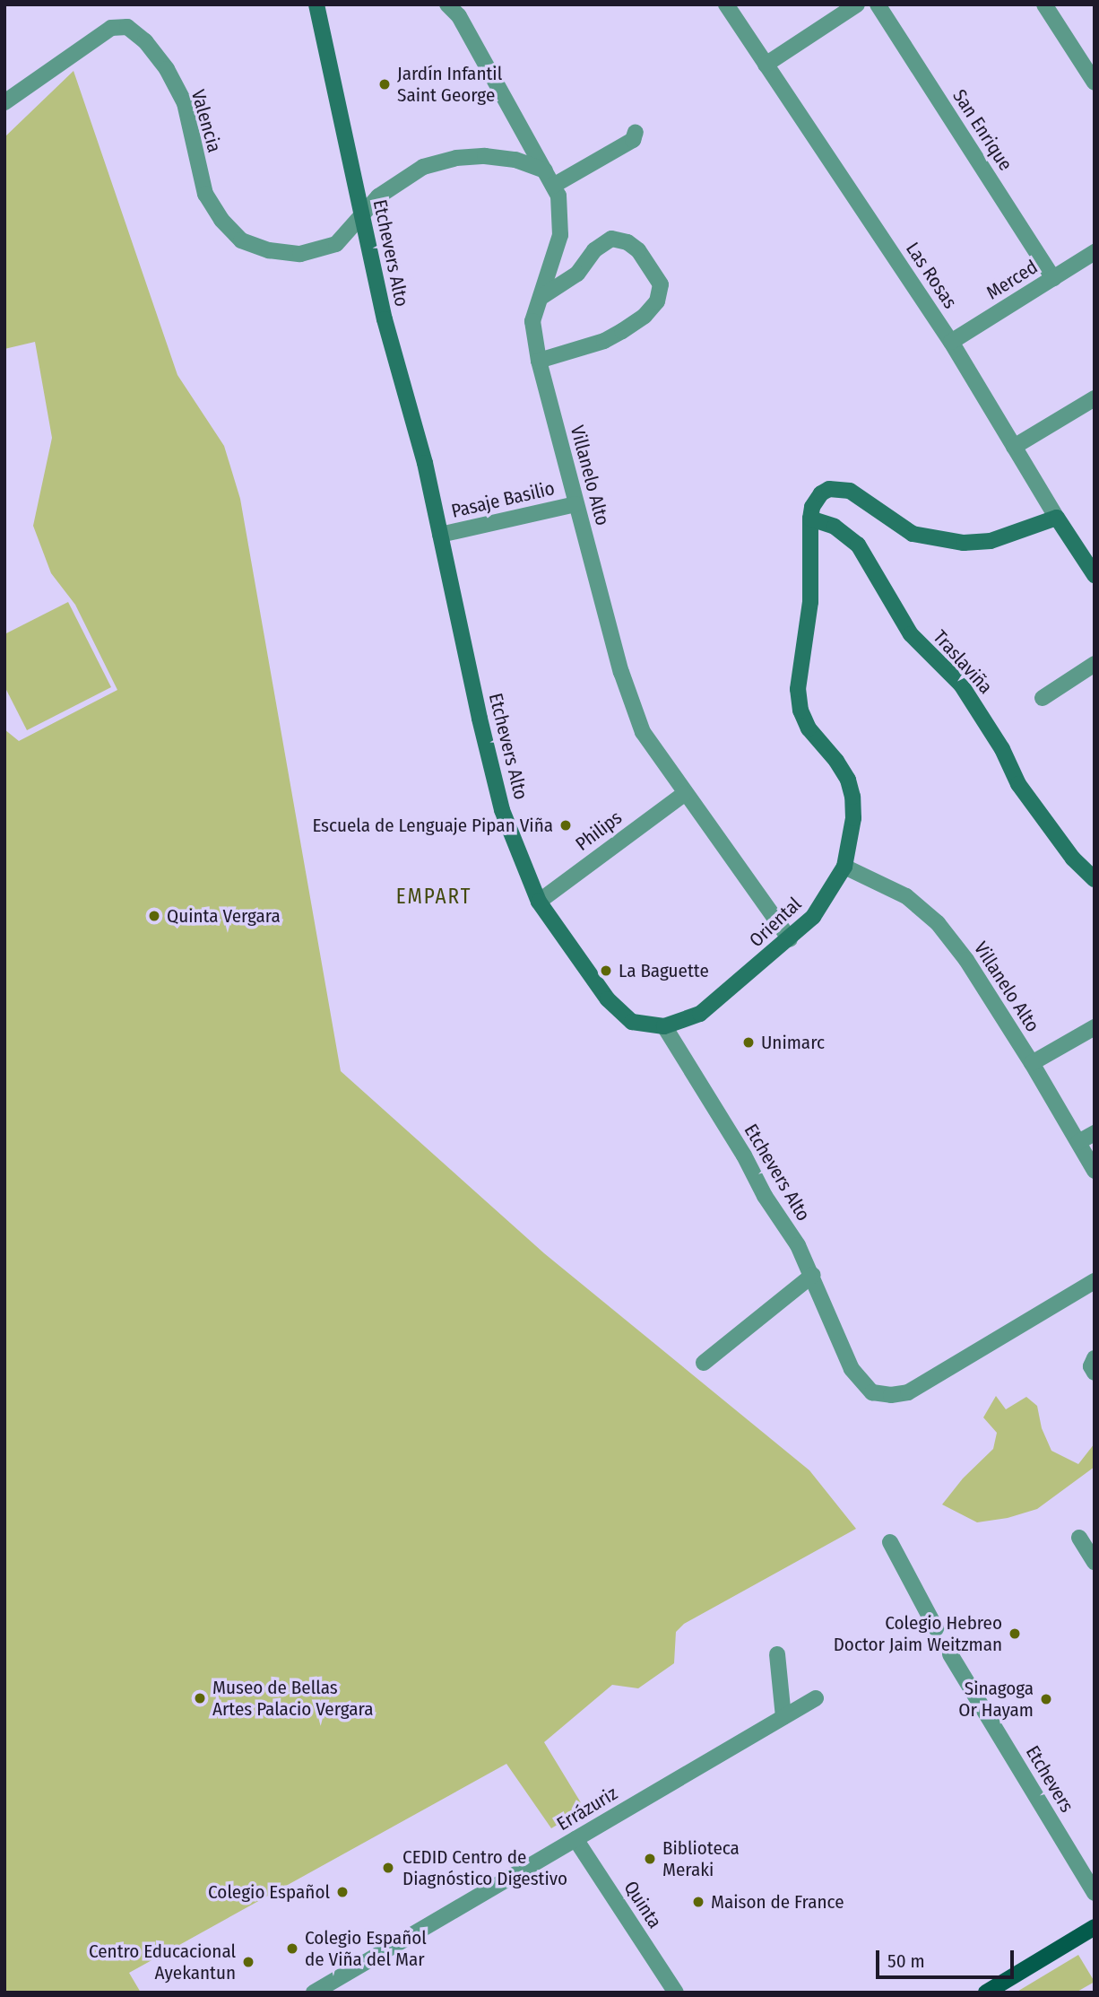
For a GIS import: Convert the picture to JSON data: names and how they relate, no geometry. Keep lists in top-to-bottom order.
{
  "streets": {
    "street": [
      "Valencia",
      "San Enrique",
      "Etchevers Alto",
      "Las Rosas",
      "Merced",
      "Villanelo Alto",
      "Pasaje Basilio",
      "Traslaviña",
      "Philips",
      "Oriental",
      "Etchevers",
      "Errázuriz",
      "Quinta"
    ]
  },
  "crossings": [
    ["Valencia", "Etchevers Alto"],
    ["San Enrique", "Merced"],
    ["Etchevers Alto", "Pasaje Basilio"],
    ["Etchevers Alto", "Philips"],
    ["Etchevers Alto", "Oriental"],
    ["Las Rosas", "Merced"],
    ["Villanelo Alto", "Pasaje Basilio"],
    ["Villanelo Alto", "Philips"],
    ["Villanelo Alto", "Oriental"],
    ["Traslaviña", "Oriental"],
    ["Errázuriz", "Quinta"]
  ],
  "districts": ["EMPART"],
  "places": [
    "Jardín Infantil Saint George",
    "Escuela de Lenguaje Pipan Viña",
    "Quinta Vergara",
    "La Baguette",
    "Unimarc",
    "Colegio Hebreo Doctor Jaim Weitzman",
    "Museo de Bellas Artes Palacio Vergara",
    "Sinagoga Or Hayam",
    "Biblioteca Meraki",
    "CEDID Centro de Diagnóstico Digestivo",
    "Colegio Español",
    "Maison de France",
    "Colegio Español de Viña del Mar",
    "Centro Educacional Ayekantun"
  ],
  "scale_bar": "50 m"
}
